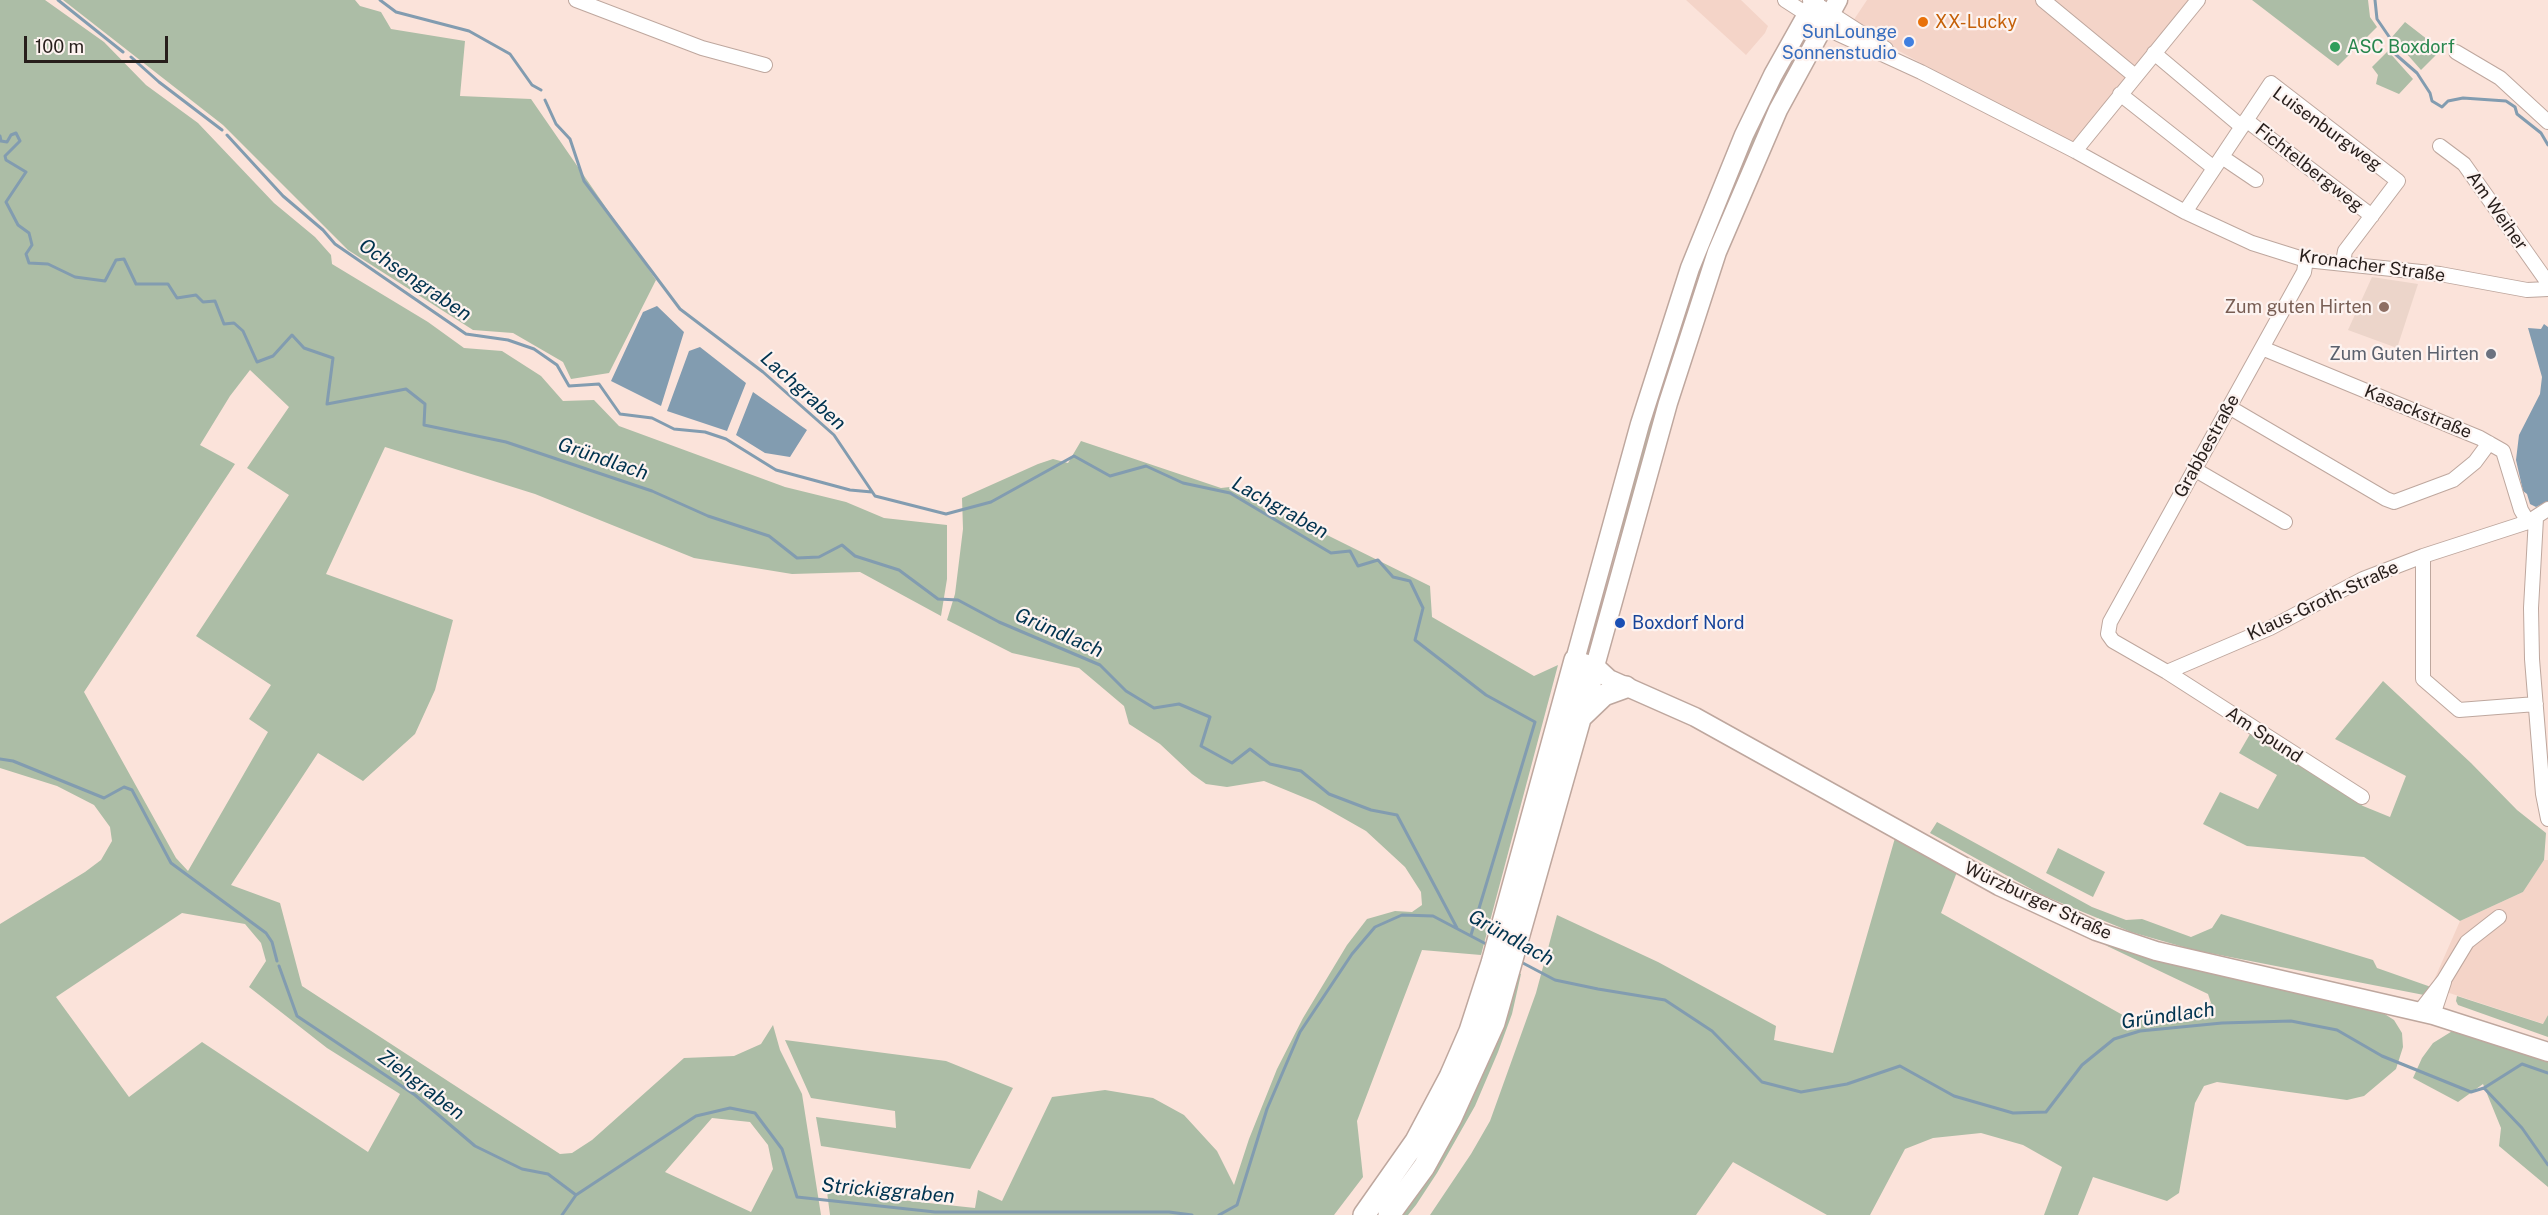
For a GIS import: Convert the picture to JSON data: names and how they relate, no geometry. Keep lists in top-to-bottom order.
{
  "streets": {
    "main road": ["Würzburger Straße"],
    "street": [
      "Luisenburgweg",
      "Fichtelbergweg",
      "Am Weiher",
      "Kronacher Straße",
      "Kasackstraße",
      "Grabbestraße",
      "Klaus-Groth-Straße",
      "Am Spund"
    ]
  },
  "crossings": [
    ["Luisenburgweg", "Fichtelbergweg"],
    ["Luisenburgweg", "Kronacher Straße"],
    ["Kronacher Straße", "Grabbestraße"],
    ["Kasackstraße", "Grabbestraße"],
    ["Kasackstraße", "Klaus-Groth-Straße"],
    ["Grabbestraße", "Klaus-Groth-Straße"],
    ["Grabbestraße", "Am Spund"],
    ["Klaus-Groth-Straße", "Am Spund"]
  ],
  "water": [
    "Ochsengraben",
    "Lachgraben",
    "Gründlach",
    "Ziehgraben",
    "Strickiggraben"
  ],
  "places": [
    "XX-Lucky",
    "SunLounge Sonnenstudio",
    "ASC Boxdorf",
    "Zum guten Hirten",
    "Zum Guten Hirten",
    "Boxdorf Nord"
  ],
  "scale_bar": "100 m"
}
